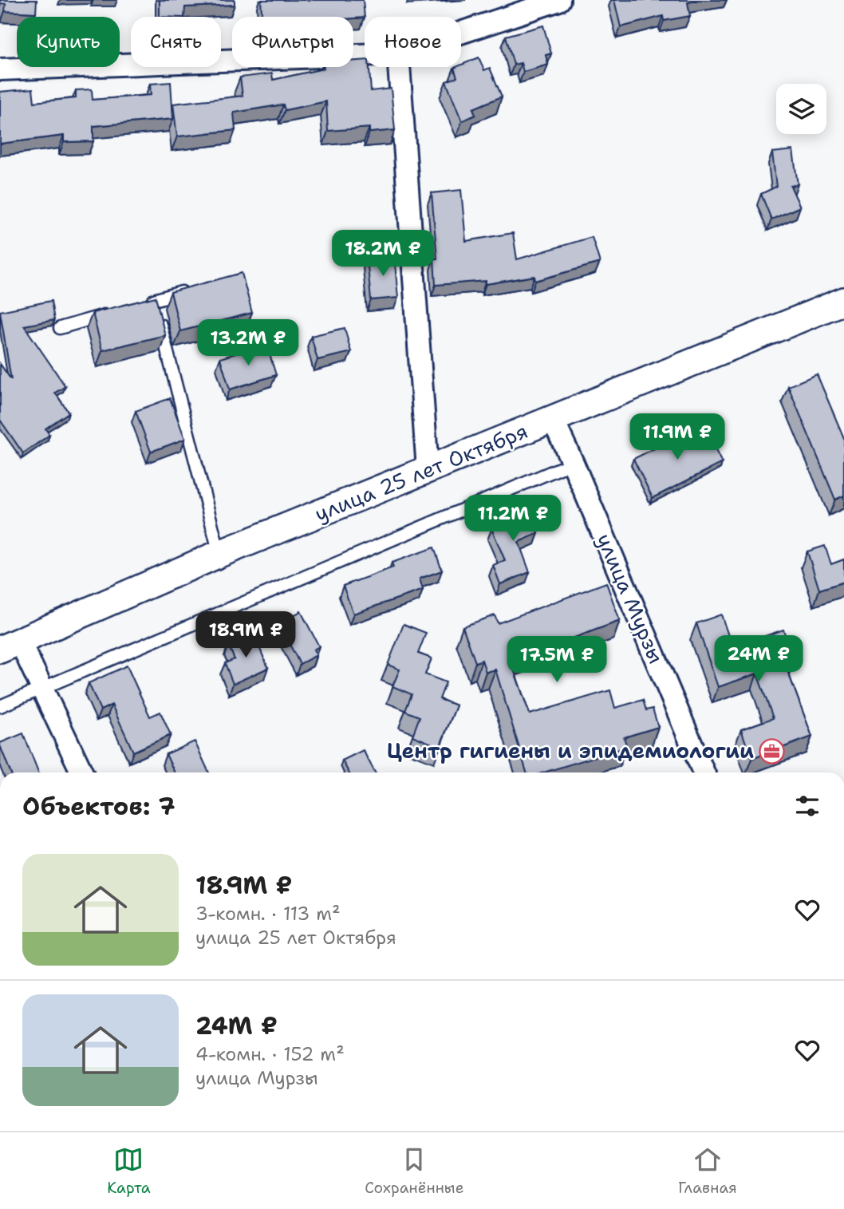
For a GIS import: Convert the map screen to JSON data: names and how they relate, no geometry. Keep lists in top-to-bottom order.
{
  "streets": {
    "street": ["улица 25 лет Октября", "улица Мурзы"]
  },
  "crossings": [
    ["улица 25 лет Октября", "улица Мурзы"]
  ],
  "places": {
    "office": ["Центр гигиены и эпидемиологии"]
  },
  "page": {
    "chip": [
      "Купить",
      "Снять",
      "Фильтры",
      "Новое"
    ],
    "price": [
      "18.2M ₽",
      "13.2M ₽",
      "11.9M ₽",
      "11.2M ₽",
      "18.9M ₽",
      "24M ₽",
      "17.5M ₽"
    ],
    "heading": "Объектов: 7",
    "list": [
      {
        "name": "18.9M ₽",
        "note": "3-комн. · 113 m² · улица 25 лет Октября"
      },
      {
        "name": "24M ₽",
        "note": "4-комн. · 152 m² · улица Мурзы"
      }
    ],
    "tabs": ["Карта", "Сохранённые", "Главная"]
  }
}
